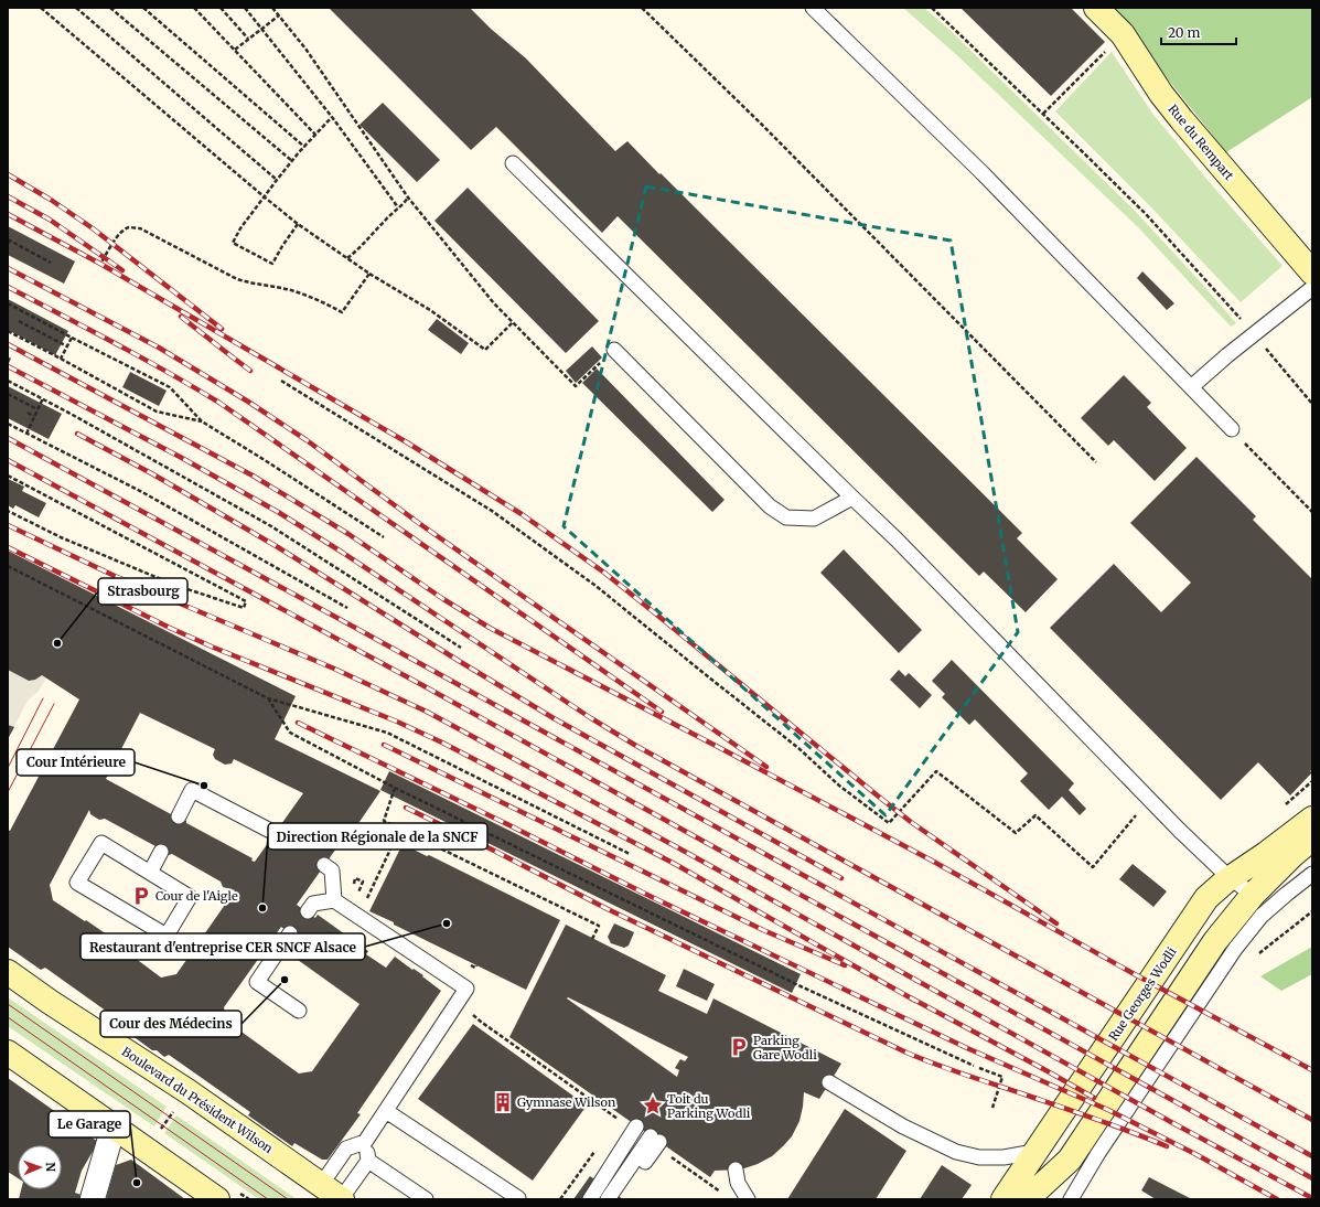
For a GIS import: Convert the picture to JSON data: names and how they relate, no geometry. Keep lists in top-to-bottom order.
{
  "streets": {
    "main road": ["Rue du Rempart", "Rue Georges Wodli", "Boulevard du Président Wilson"]
  },
  "places": {
    "other": [
      "Strasbourg",
      "Cour Intérieure",
      "Direction Régionale de la SNCF",
      "Restaurant d'entreprise CER SNCF Alsace",
      "Cour des Médecins",
      "Le Garage"
    ],
    "parking": ["Cour de l'Aigle", "Parking Gare Wodli"],
    "building": ["Gymnase Wilson"],
    "place": ["Toit du Parking Wodli"]
  },
  "scale_bar": "20 m",
  "north": "right"
}
